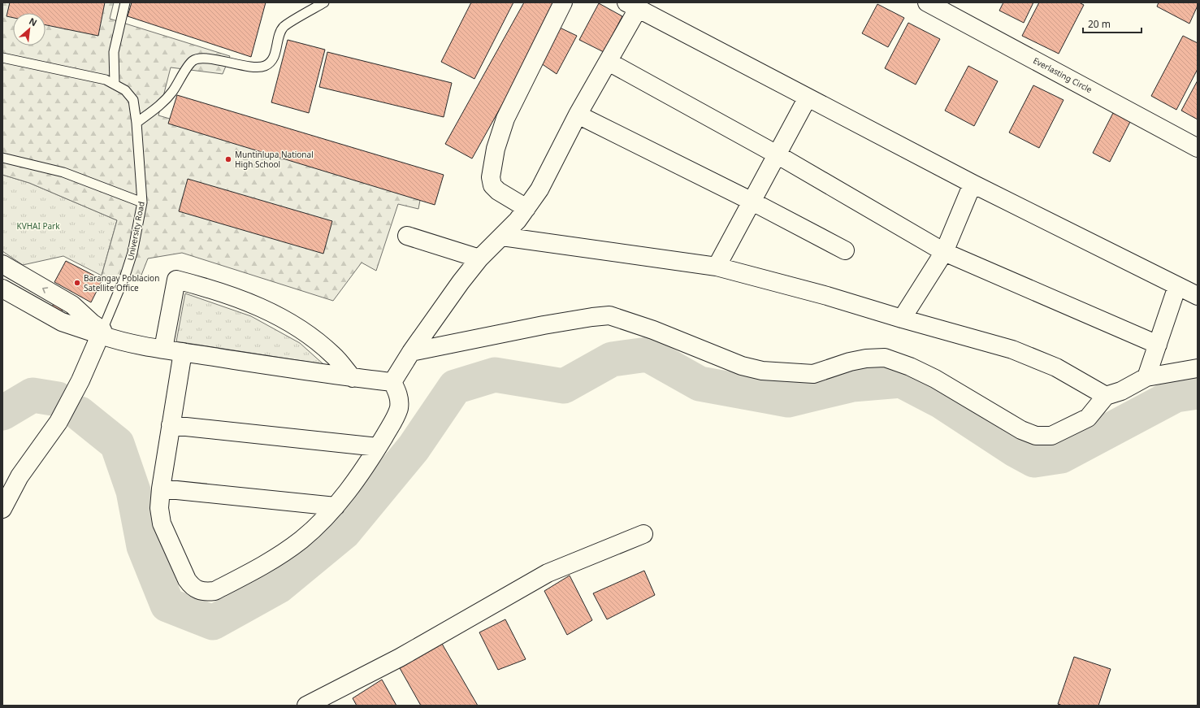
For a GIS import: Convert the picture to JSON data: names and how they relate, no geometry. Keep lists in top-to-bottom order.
{
  "streets": {
    "street": ["Everlasting Circle", "University Road"]
  },
  "parks": ["KVHAI Park"],
  "places": ["Muntinlupa National High School", "Barangay Poblacion Satellite Office"],
  "scale_bar": "20 m",
  "north": "top right"
}
